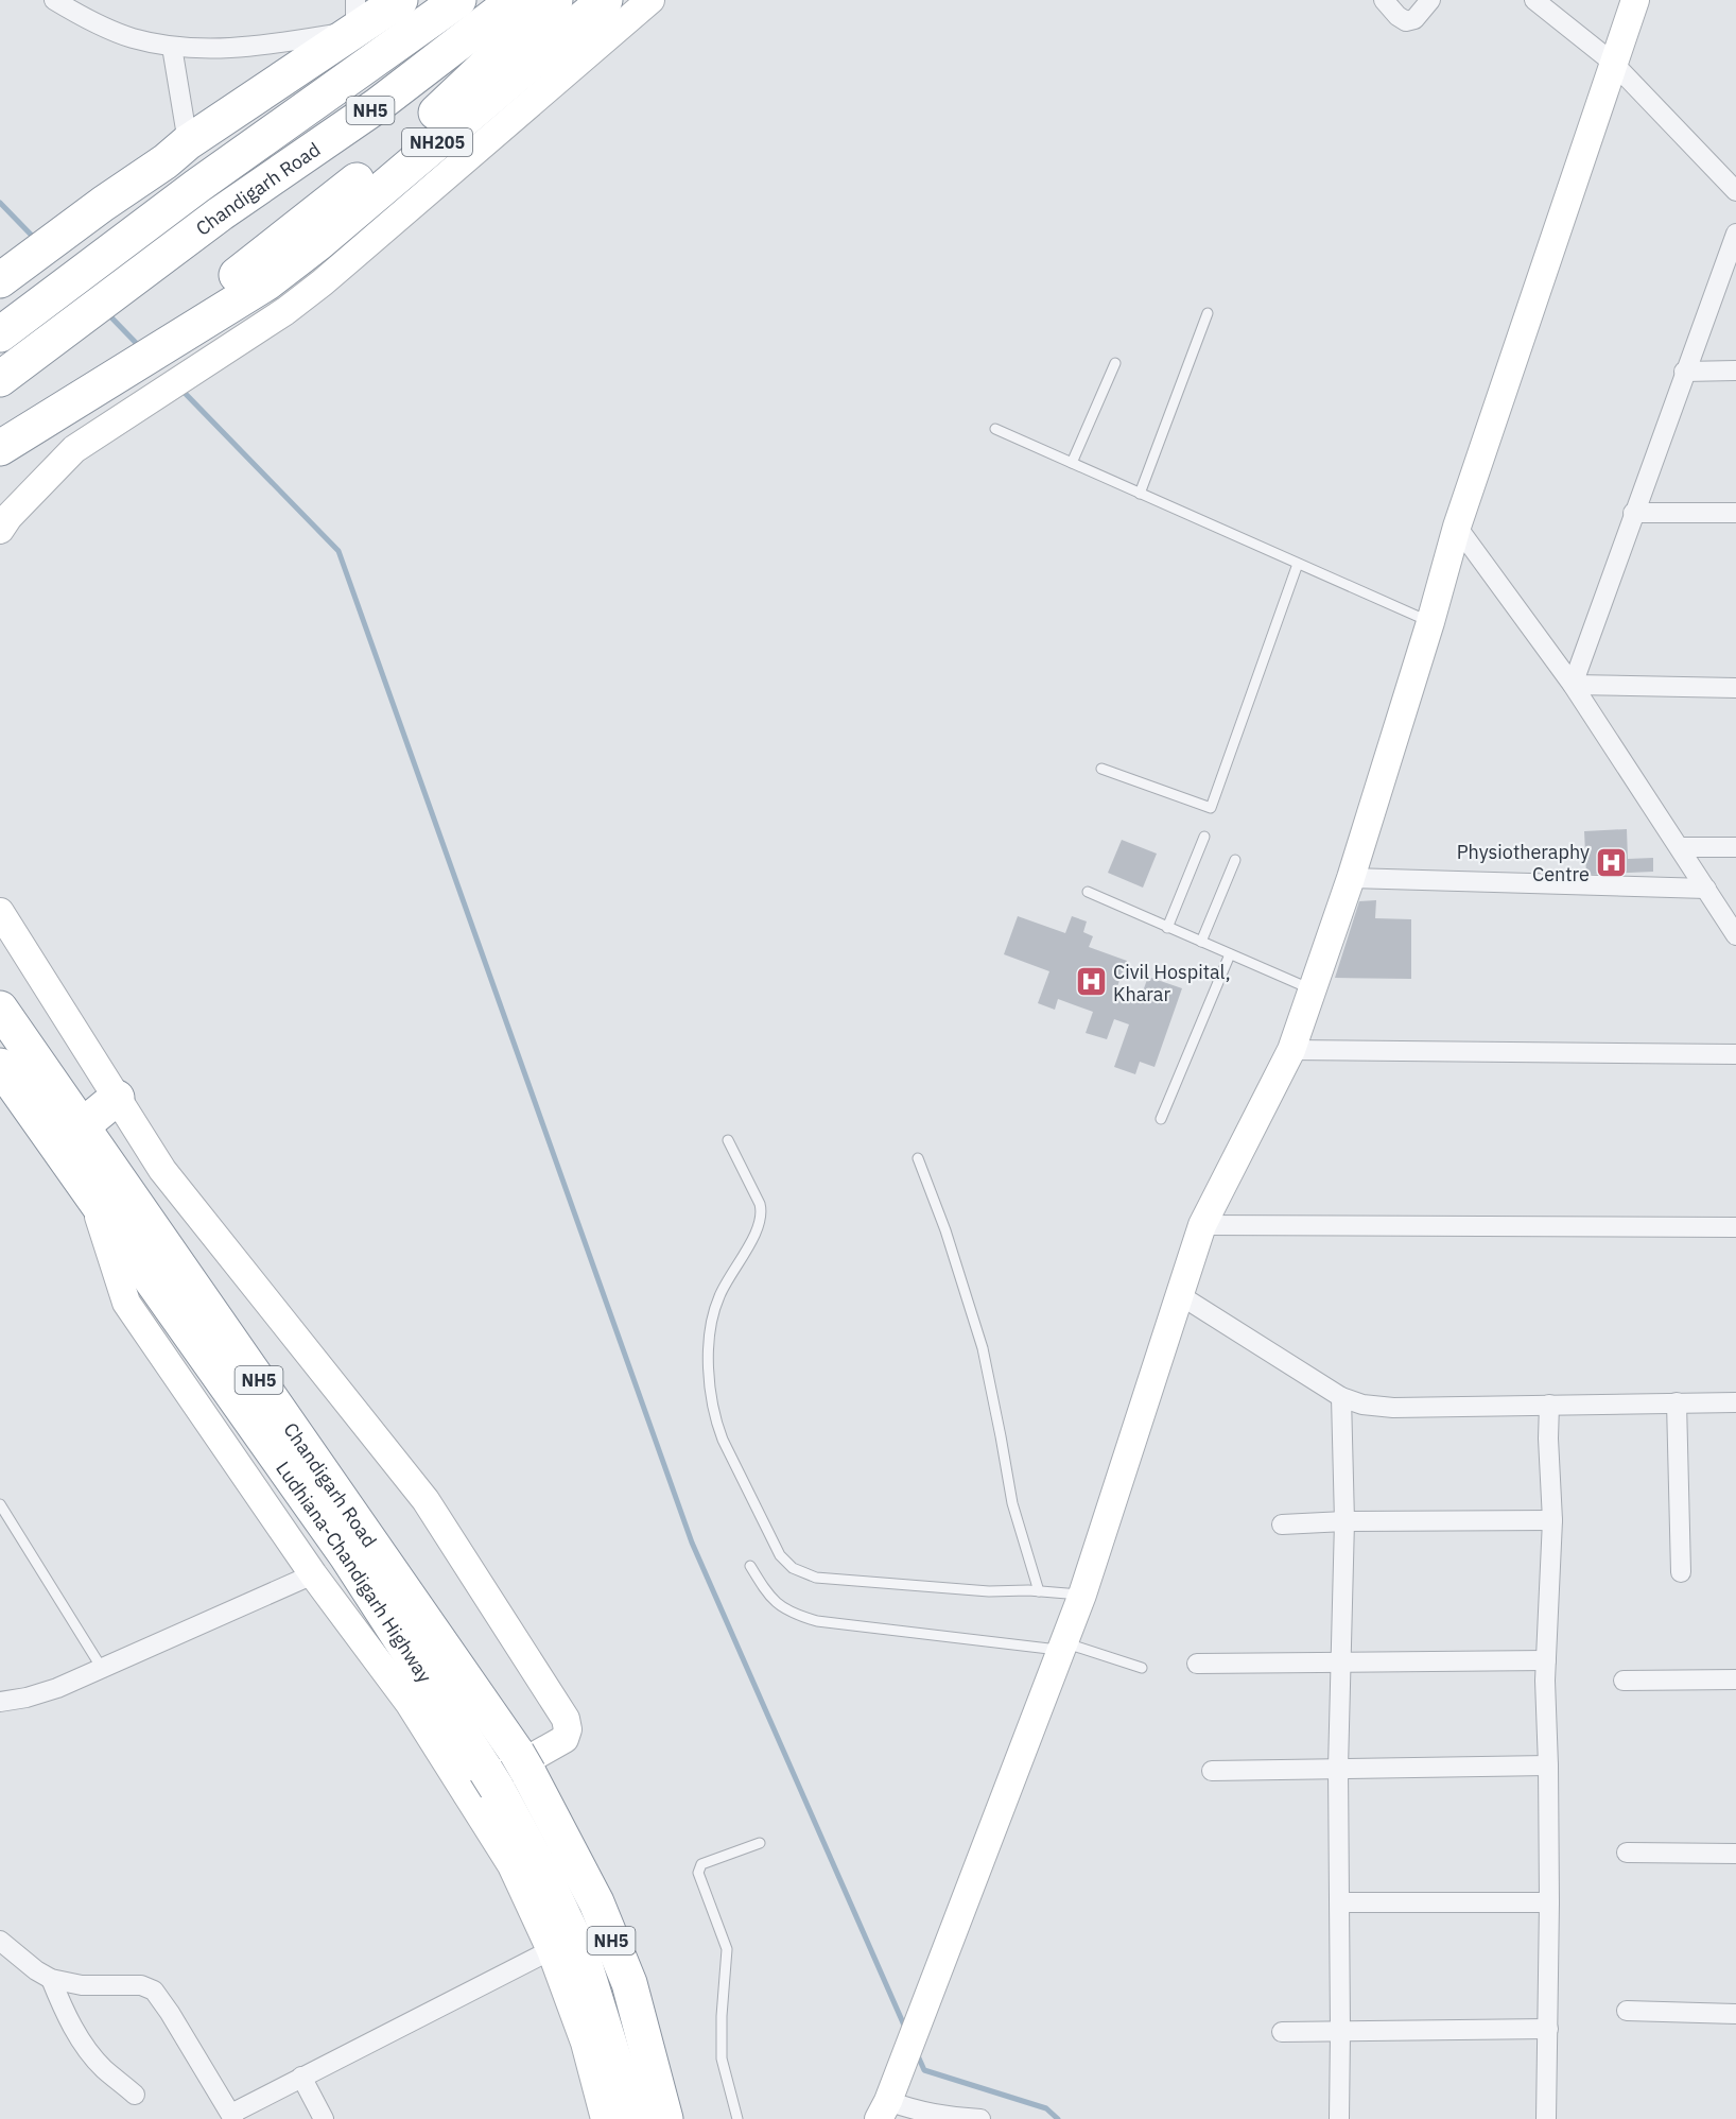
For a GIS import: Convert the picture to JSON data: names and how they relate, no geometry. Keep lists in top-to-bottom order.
{
  "streets": {
    "highway": [
      "NH5",
      "NH205",
      "Chandigarh Road",
      "Ludhiana-Chandigarh Highway"
    ]
  },
  "places": {
    "hospital": ["Physiotheraphy Centre", "Civil Hospital, Kharar"]
  }
}
